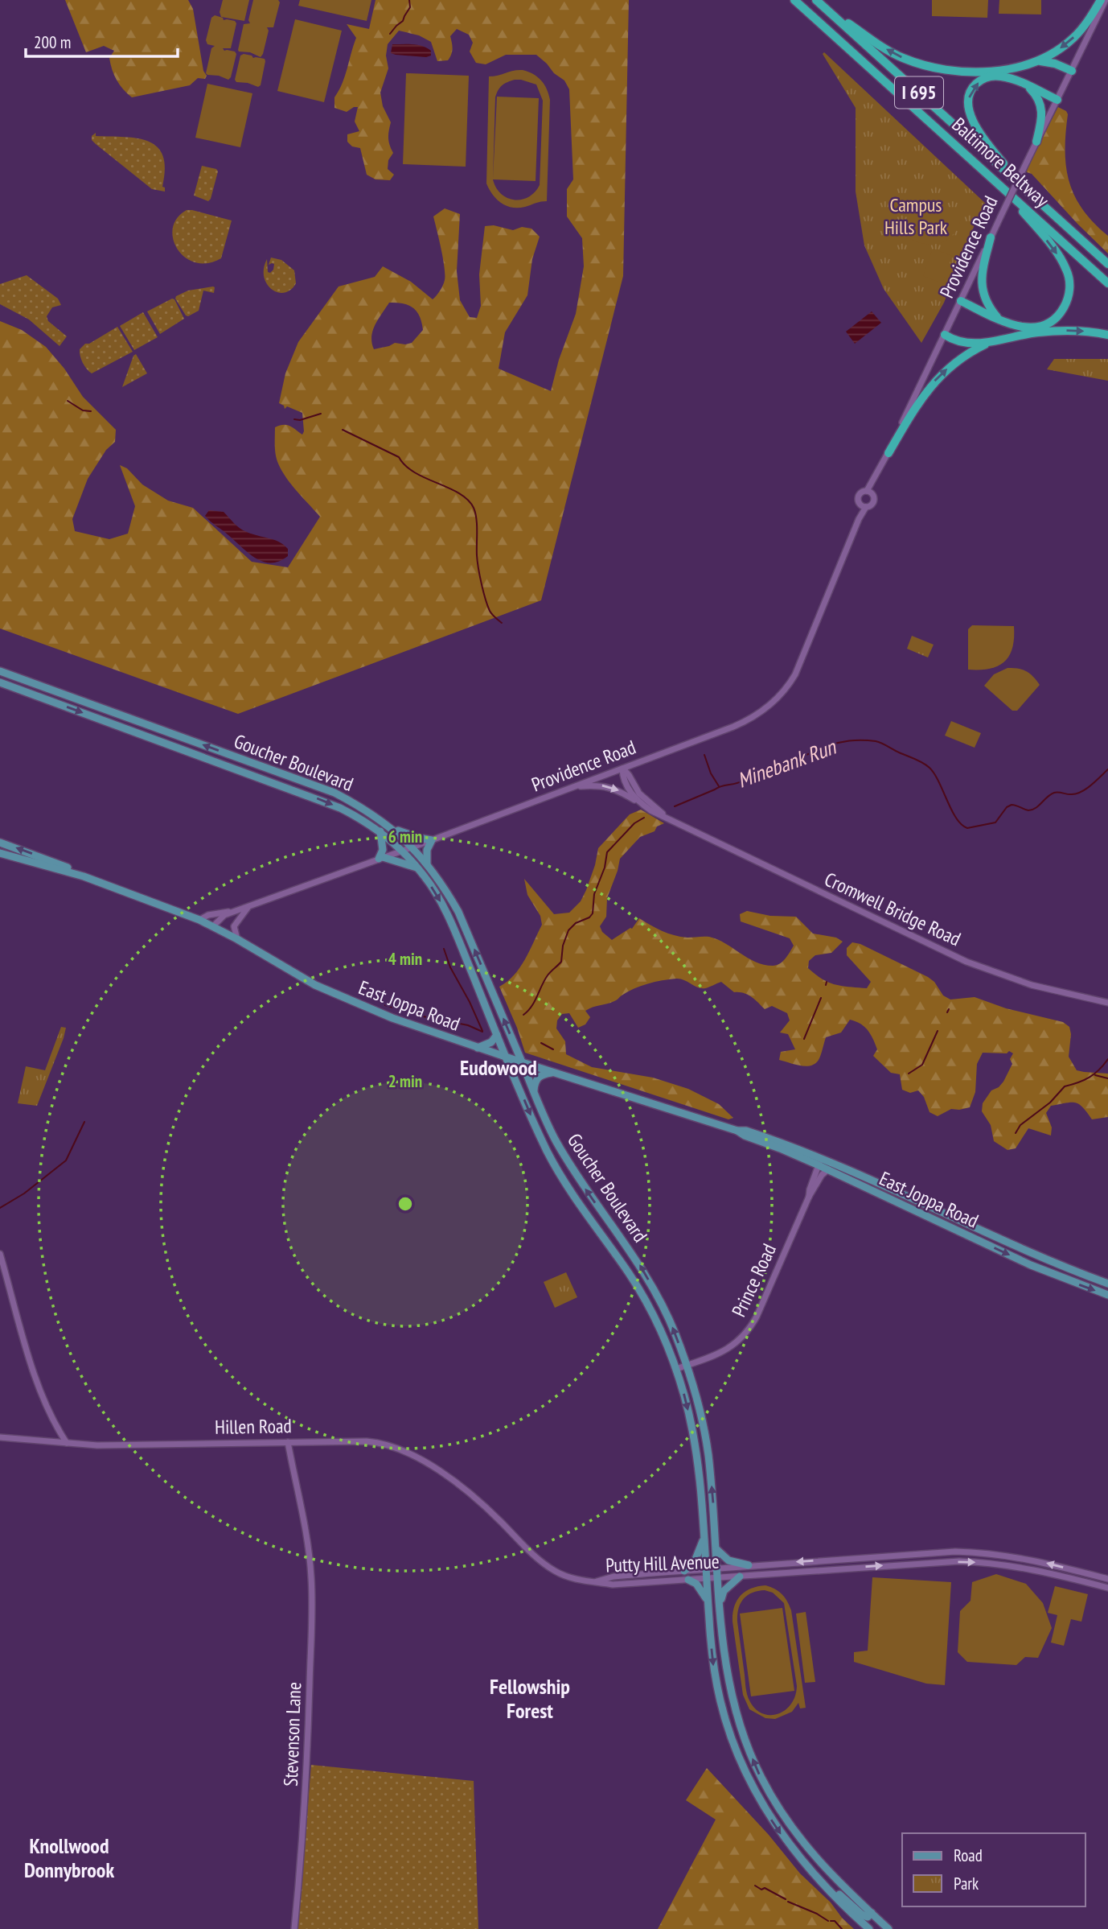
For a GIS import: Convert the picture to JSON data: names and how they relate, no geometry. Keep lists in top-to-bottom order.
{
  "streets": {
    "highway": ["I 695", "Baltimore Beltway"],
    "main road": ["Goucher Boulevard", "East Joppa Road"],
    "street": [
      "Providence Road",
      "Cromwell Bridge Road",
      "Prince Road",
      "Hillen Road",
      "Putty Hill Avenue",
      "Stevenson Lane"
    ]
  },
  "crossings": [
    ["Providence Road", "Goucher Boulevard"],
    ["Providence Road", "Cromwell Bridge Road"],
    ["Providence Road", "East Joppa Road"],
    ["Goucher Boulevard", "East Joppa Road"],
    ["Goucher Boulevard", "Prince Road"],
    ["Goucher Boulevard", "Putty Hill Avenue"],
    ["East Joppa Road", "Prince Road"],
    ["Hillen Road", "Putty Hill Avenue"],
    ["Hillen Road", "Stevenson Lane"]
  ],
  "districts": ["Eudowood", "Fellowship Forest", "Knollwood Donnybrook"],
  "water": ["Minebank Run"],
  "parks": ["Campus Hills Park"],
  "legend": ["Road", "Park"],
  "scale_bar": "200 m",
  "rings": ["6 min", "4 min", "2 min"]
}
